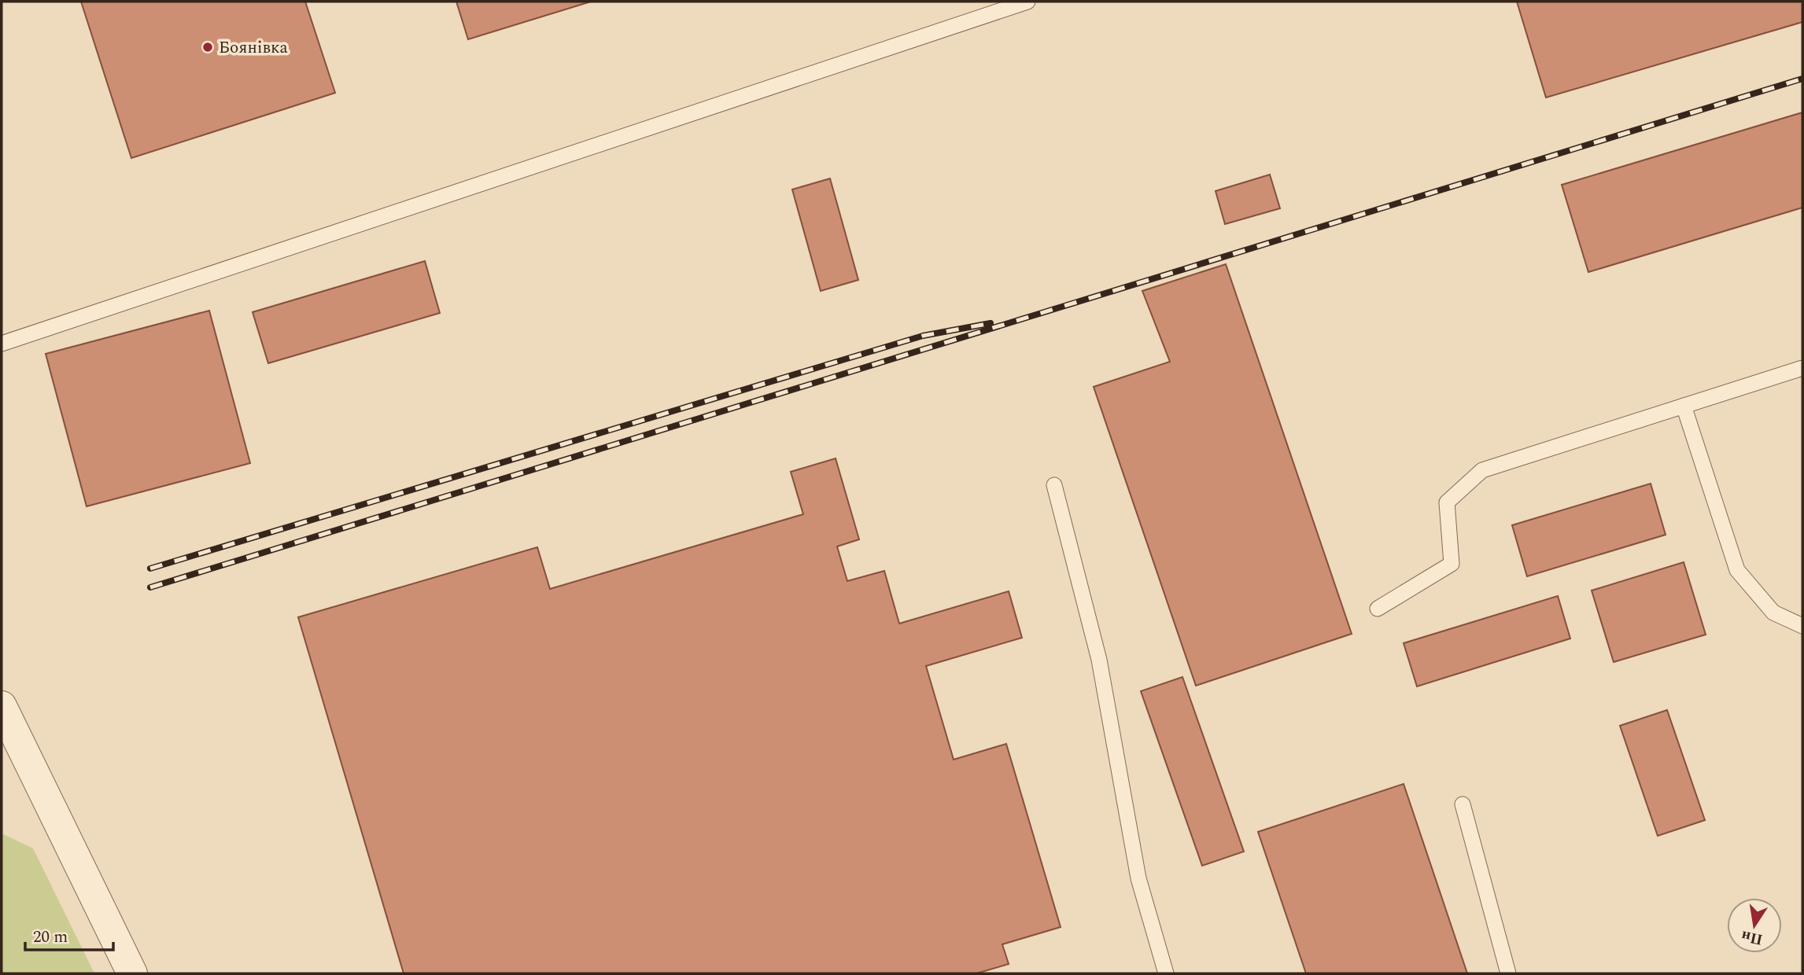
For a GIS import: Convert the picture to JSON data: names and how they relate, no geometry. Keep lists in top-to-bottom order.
{
  "places": ["Боянівка"],
  "scale_bar": "20 m",
  "north": "bottom"
}
